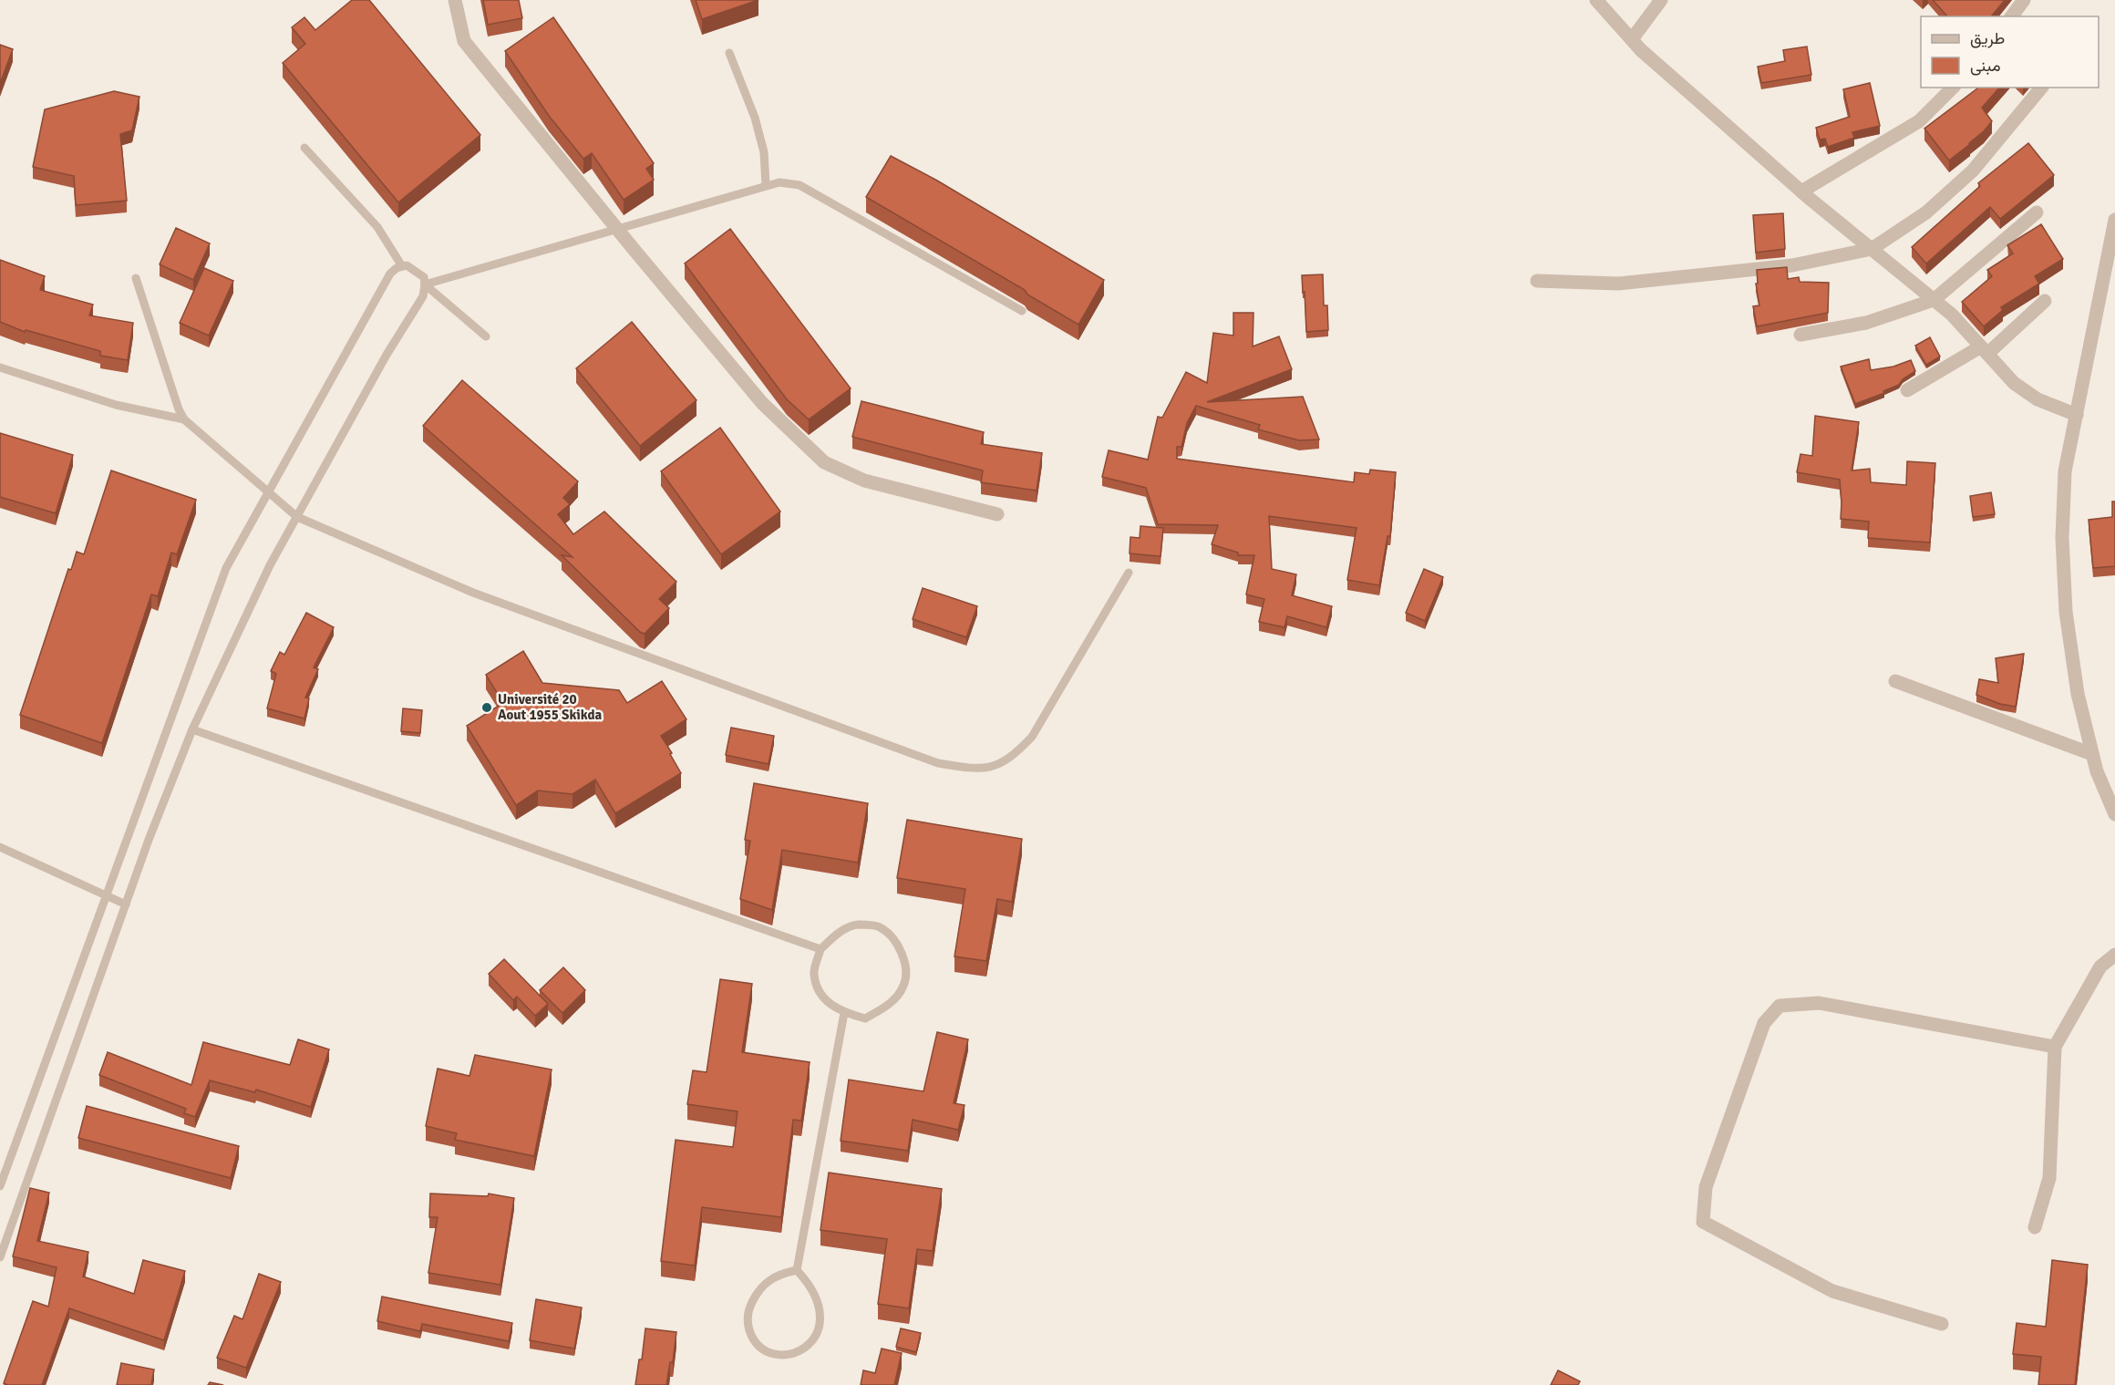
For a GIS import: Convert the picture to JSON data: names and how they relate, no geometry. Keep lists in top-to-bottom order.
{
  "places": ["Université 20 Aout 1955 Skikda"],
  "legend": ["طريق", "مبنى"]
}
